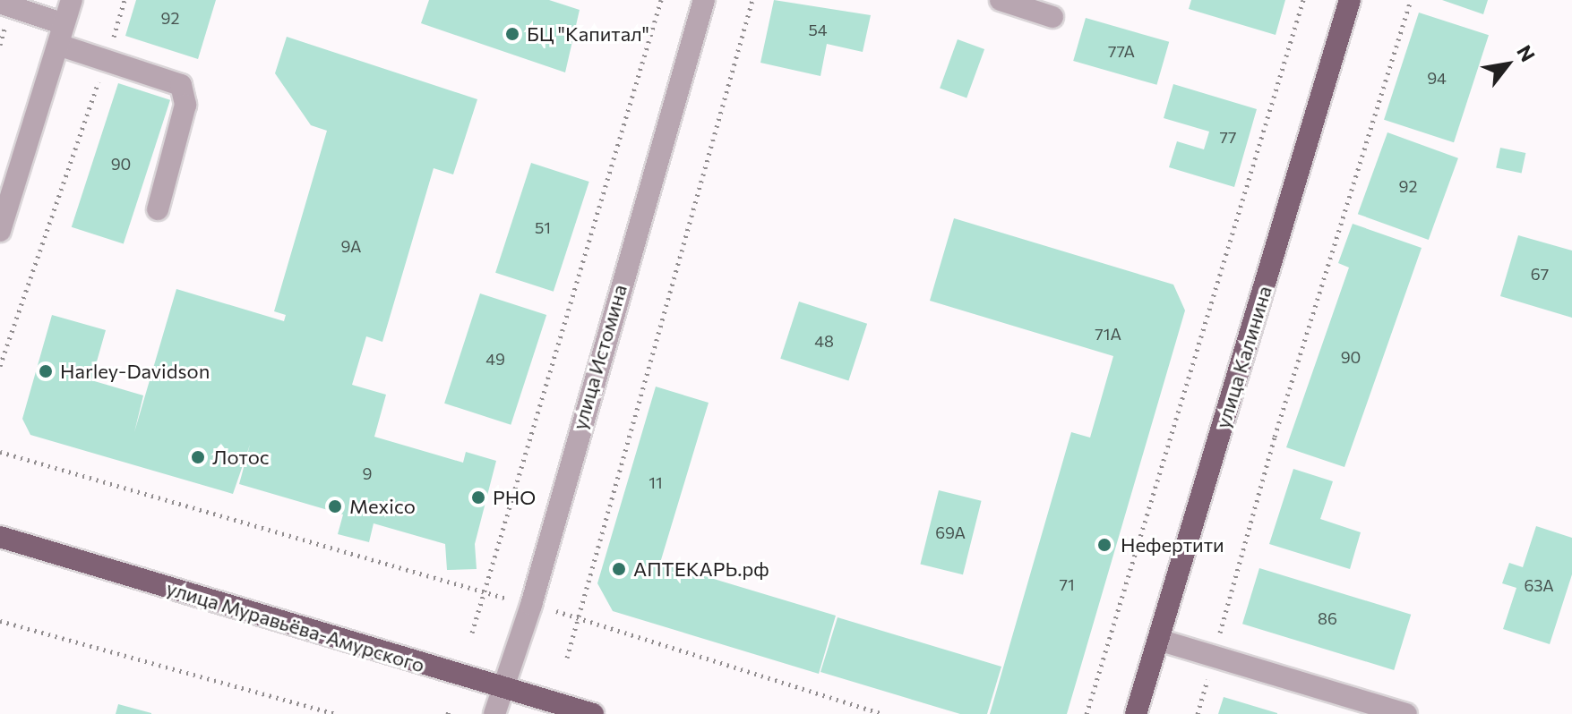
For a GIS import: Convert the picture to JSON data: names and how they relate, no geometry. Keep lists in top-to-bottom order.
{
  "streets": {
    "main road": ["улица Калинина", "улица Муравьёва-Амурского"],
    "street": ["улица Истомина"]
  },
  "crossings": [
    ["улица Истомина", "улица Муравьёва-Амурского"]
  ],
  "places": [
    "БЦ \"Капитал\"",
    "Harley-Davidson",
    "Лотос",
    "PHO",
    "Mexico",
    "Нефертити",
    "АПТЕКАРЬ.рф"
  ],
  "house_numbers": [
    "92",
    "54",
    "77А",
    "94",
    "77",
    "90",
    "92",
    "51",
    "9А",
    "67",
    "71А",
    "48",
    "90",
    "49",
    "9",
    "11",
    "69А",
    "71",
    "63А",
    "86"
  ],
  "north": "top right"
}
